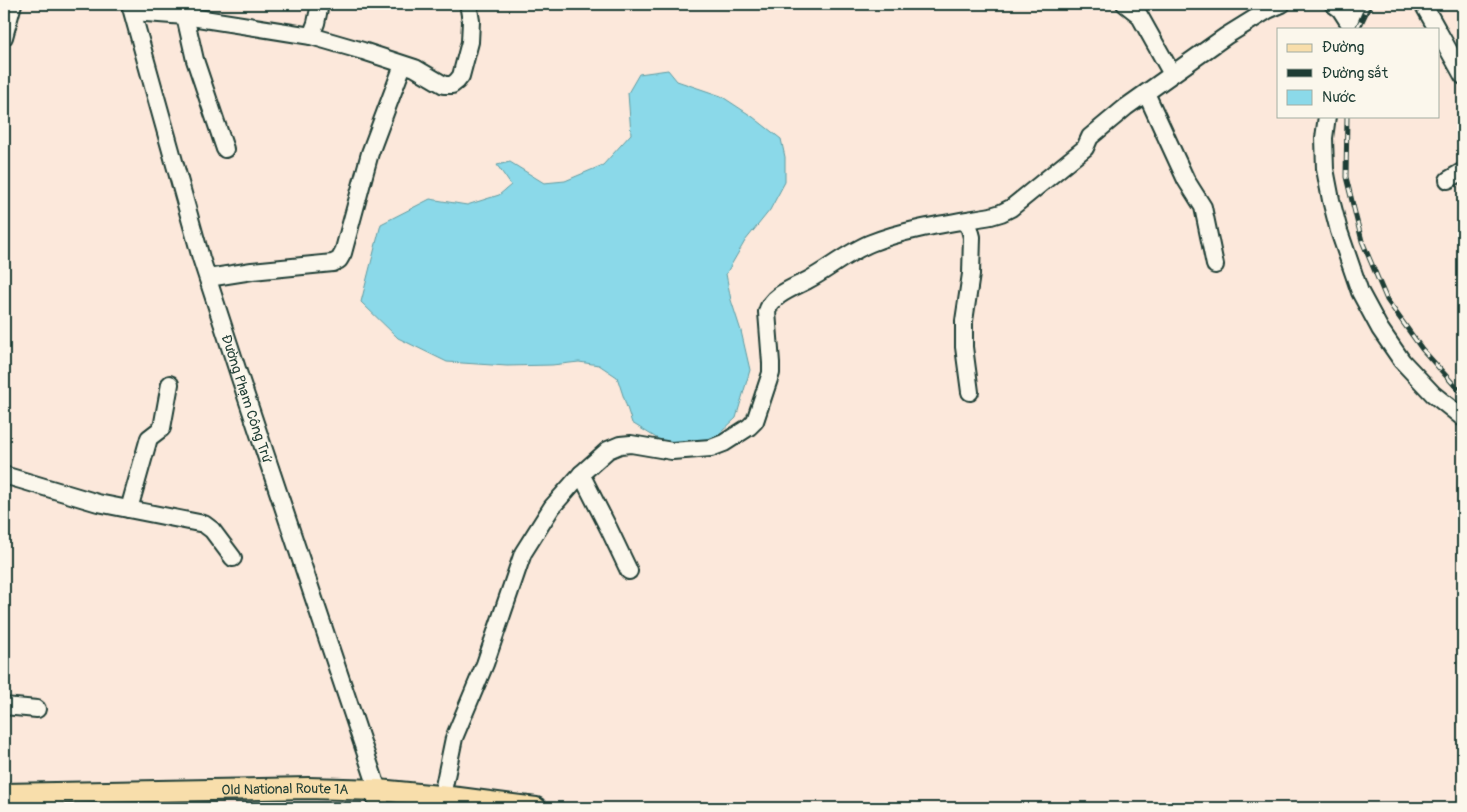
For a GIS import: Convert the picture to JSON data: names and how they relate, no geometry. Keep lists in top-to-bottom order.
{
  "streets": {
    "main road": ["Old National Route 1A"],
    "street": ["Đường Phạm Công Trứ"]
  },
  "crossings": [
    ["Đường Phạm Công Trứ", "Old National Route 1A"]
  ],
  "legend": ["Đường", "Đường sắt", "Nước"]
}
